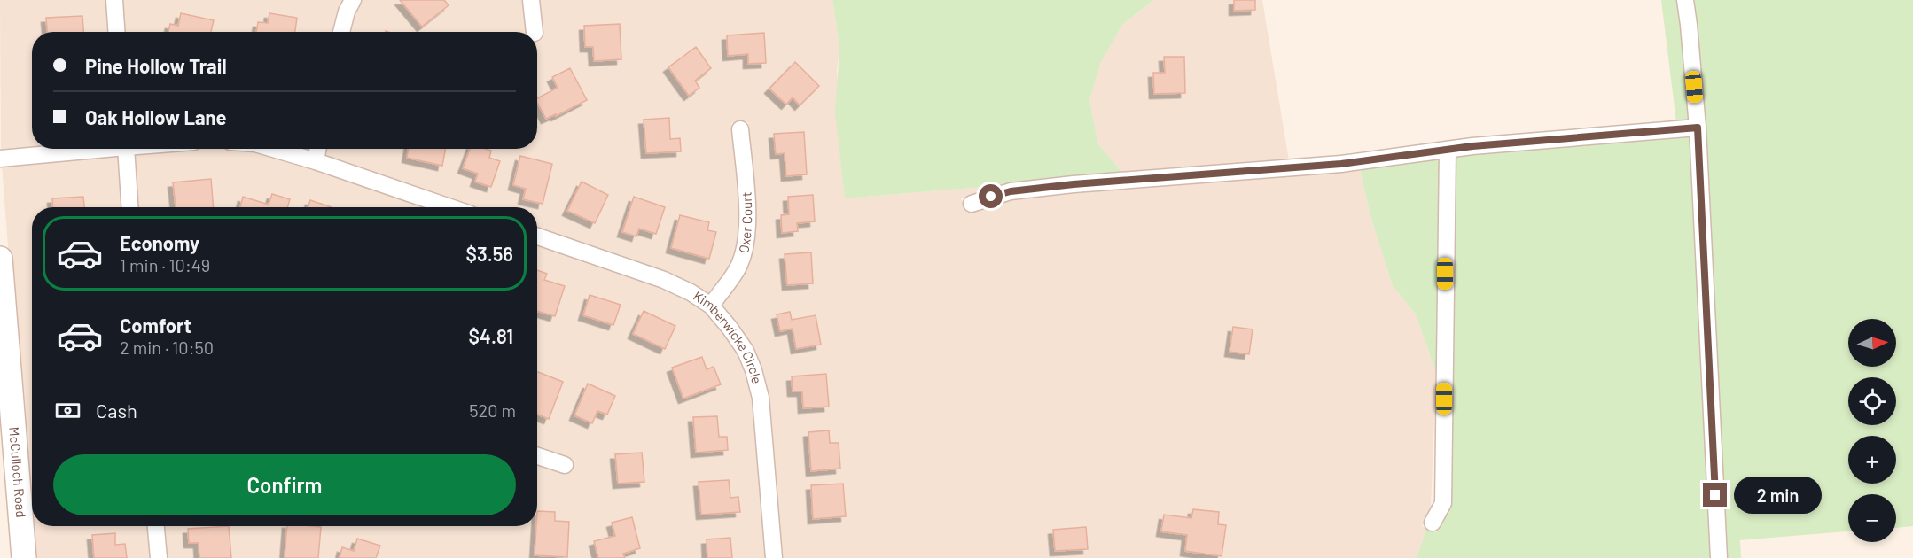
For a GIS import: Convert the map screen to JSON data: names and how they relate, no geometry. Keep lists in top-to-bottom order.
{
  "streets": {
    "street": ["Oxer Court", "Kimberwicke Circle", "McCulloch Road"]
  },
  "crossings": [
    ["Oxer Court", "Kimberwicke Circle"]
  ],
  "north": "right",
  "page": {
    "banner": ["Pine Hollow Trail", "Oak Hollow Lane"],
    "list": [
      {
        "name": "Economy",
        "note": "1 min · 10:49",
        "value": "$3.56"
      },
      {
        "name": "Comfort",
        "note": "2 min · 10:50",
        "value": "$4.81"
      }
    ],
    "map_buttons": ["+", "−"],
    "pay": ["Cash", "520 m"],
    "buttons": "Confirm",
    "bubble": "2 min"
  }
}
